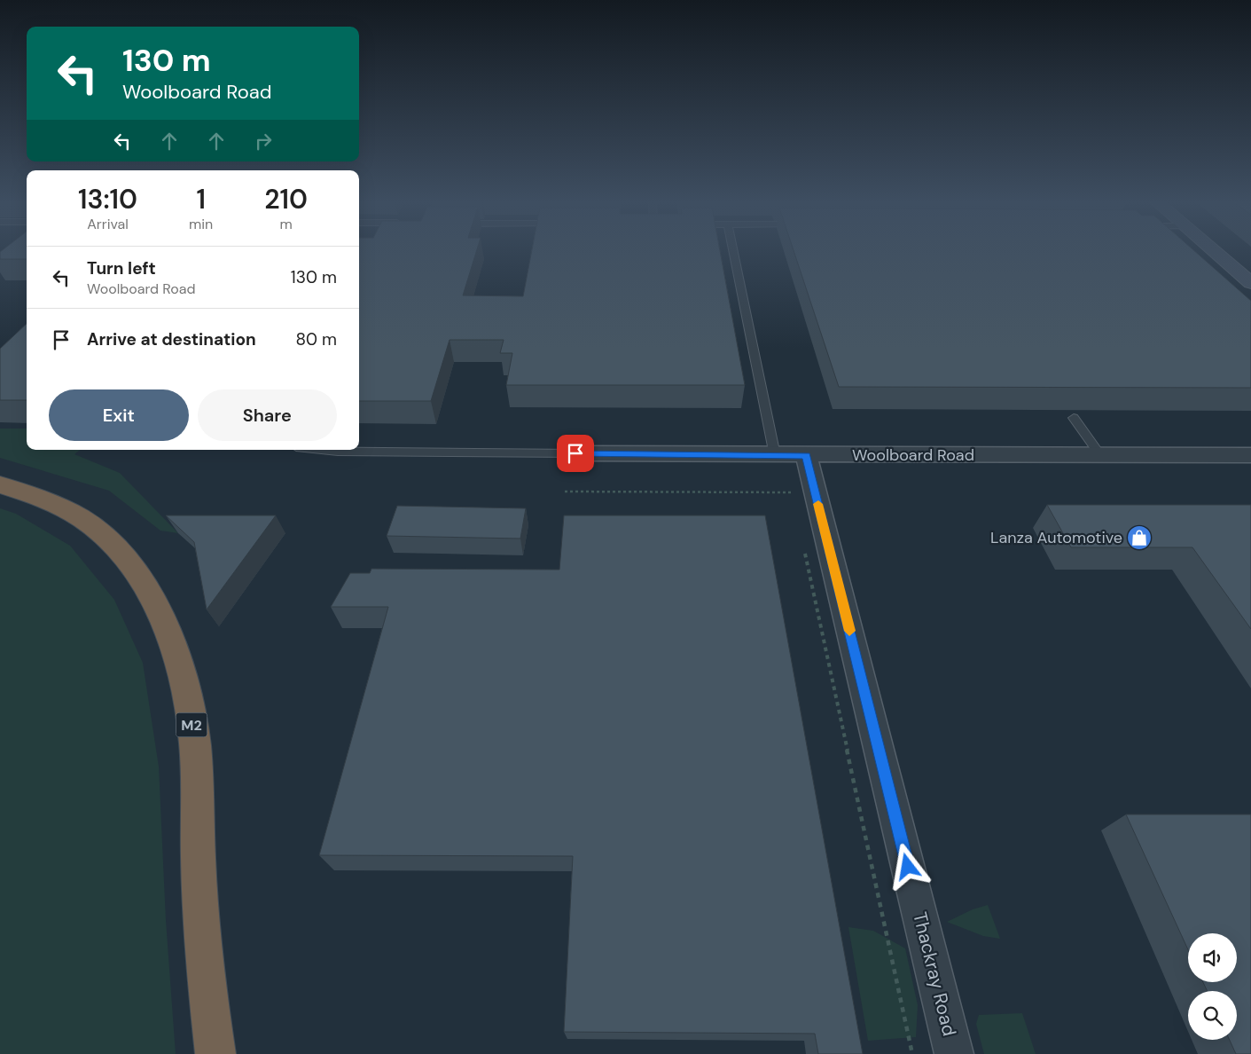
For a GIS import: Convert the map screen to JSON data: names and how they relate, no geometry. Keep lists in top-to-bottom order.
{
  "streets": {
    "highway": ["M2"],
    "street": ["Woolboard Road", "Thackray Road"]
  },
  "crossings": [
    ["Woolboard Road", "Thackray Road"]
  ],
  "places": {
    "shop": ["Lanza Automotive"]
  },
  "page": {
    "turn": ["130 m", "Woolboard Road"],
    "eta": [
      "13:10",
      "Arrival",
      "1",
      "min",
      "210",
      "m"
    ],
    "list": [
      {
        "name": "Turn left",
        "note": "Woolboard Road",
        "value": "130 m"
      },
      {
        "name": "Arrive at destination",
        "value": "80 m"
      }
    ],
    "buttons": ["Exit", "Share"]
  }
}
